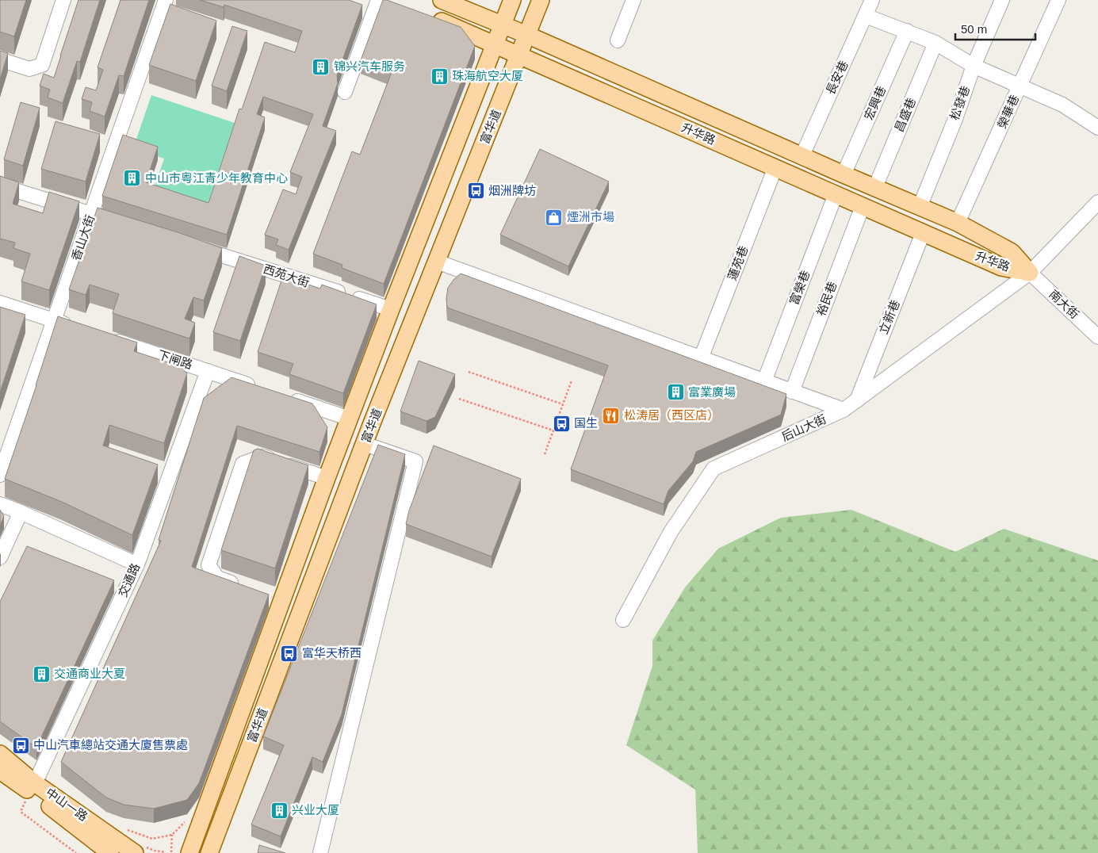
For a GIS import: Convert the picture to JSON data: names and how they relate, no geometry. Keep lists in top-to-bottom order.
{
  "streets": {
    "main road": ["富华道", "升华路", "中山一路"],
    "street": [
      "長安巷",
      "宏興巷",
      "松發巷",
      "榮華巷",
      "昌盛巷",
      "香山大街",
      "蓮苑巷",
      "西苑大街",
      "富榮巷",
      "裕民巷",
      "南大街",
      "立新巷",
      "下闸路",
      "后山大街",
      "交通路"
    ]
  },
  "crossings": [
    ["長安巷", "升华路"],
    ["宏興巷", "升华路"],
    ["松發巷", "升华路"],
    ["榮華巷", "升华路"],
    ["昌盛巷", "升华路"],
    ["富华道", "升华路"],
    ["富华道", "西苑大街"],
    ["升华路", "蓮苑巷"],
    ["升华路", "富榮巷"],
    ["升华路", "裕民巷"],
    ["升华路", "南大街"],
    ["升华路", "立新巷"],
    ["升华路", "后山大街"],
    ["南大街", "后山大街"],
    ["立新巷", "后山大街"],
    ["下闸路", "交通路"],
    ["交通路", "中山一路"]
  ],
  "places": {
    "building": [
      "锦兴汽车服务",
      "珠海航空大厦",
      "中山市粤江青少年教育中心",
      "富業廣場",
      "交通商业大夏",
      "兴业大厦"
    ],
    "bus stop": [
      "烟洲牌坊",
      "国生",
      "富华天桥西",
      "中山汽車總站交通大廈售票處"
    ],
    "shop": ["煙洲市場"],
    "restaurant": ["松涛居（西区店）"]
  },
  "scale_bar": "50 m"
}
